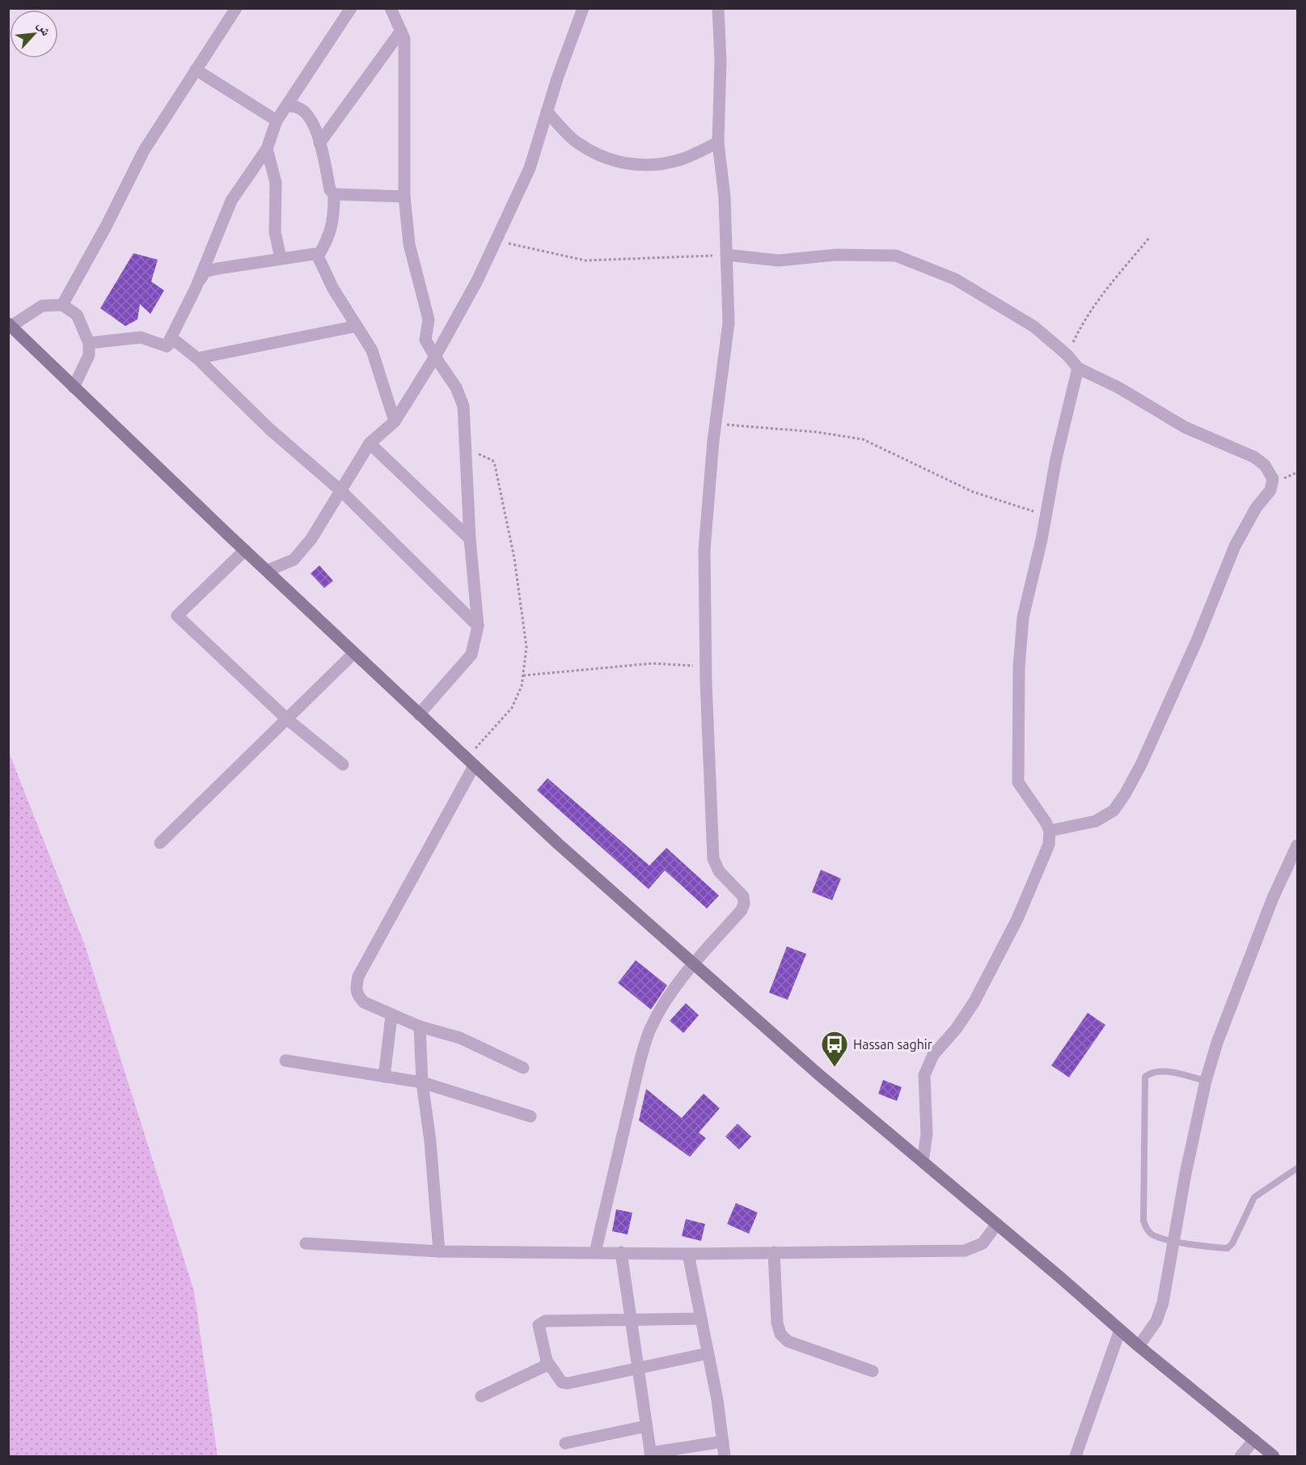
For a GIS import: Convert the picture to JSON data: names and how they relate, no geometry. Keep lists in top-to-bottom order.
{
  "places": {
    "bus stop": ["Hassan saghir"]
  },
  "north": "top right"
}
